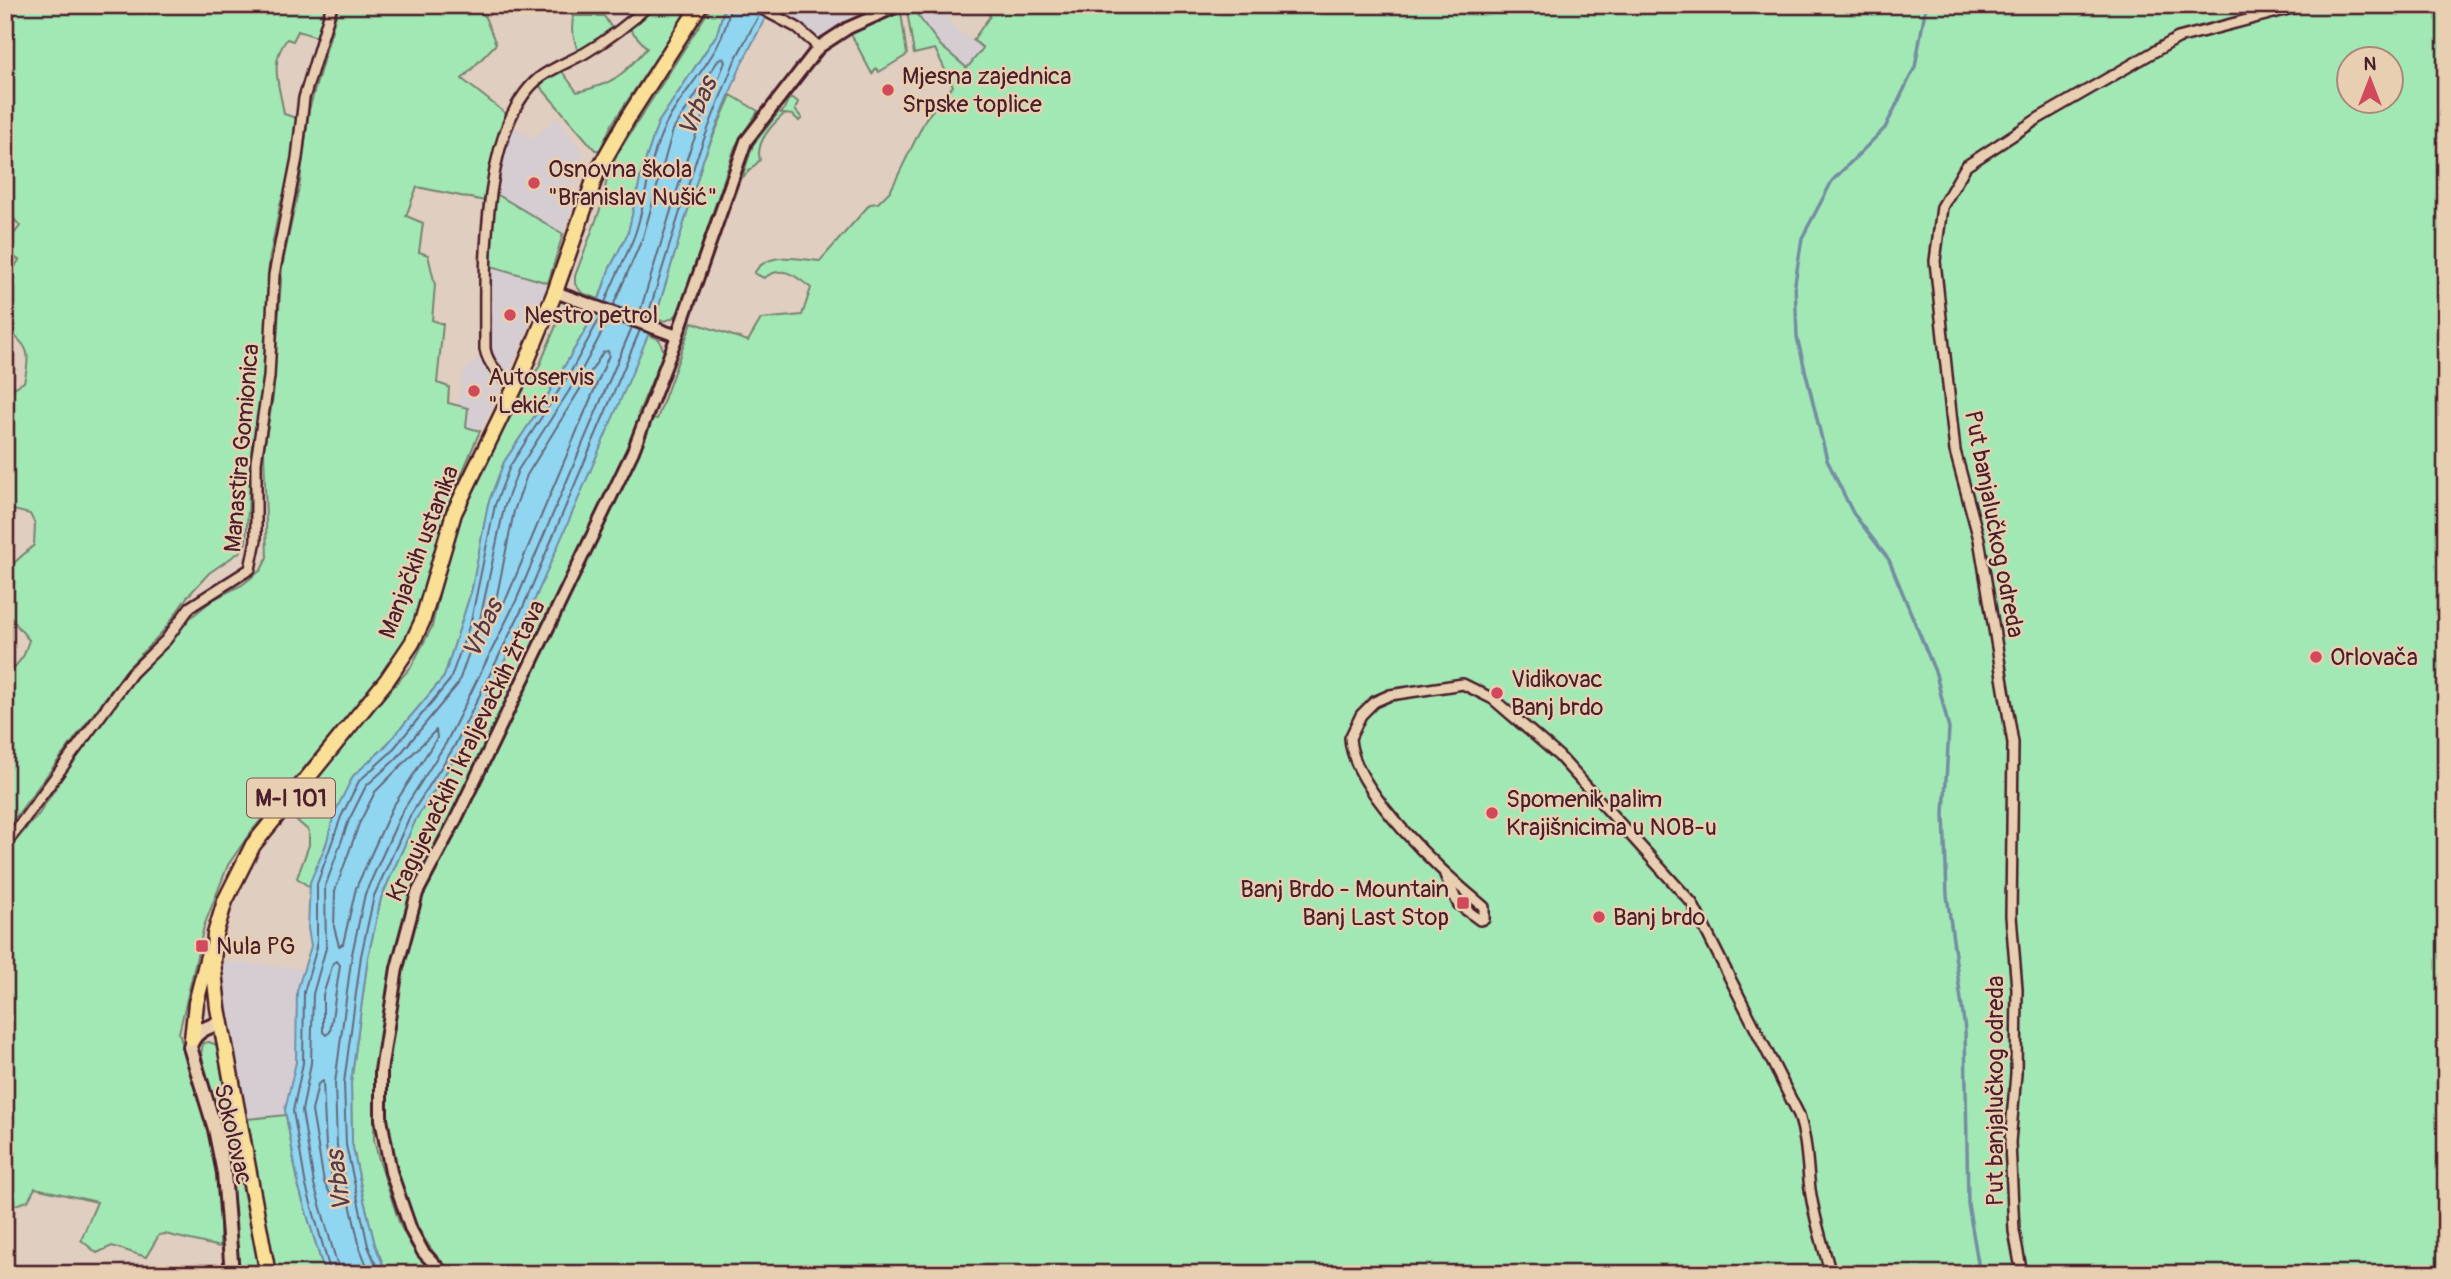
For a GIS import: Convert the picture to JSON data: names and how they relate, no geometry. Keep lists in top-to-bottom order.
{
  "streets": {
    "main road": ["Manjačkih ustanika", "M-I 101", "Sokolovac"],
    "street": ["Manastira Gomionica", "Put banjalučkog odreda", "Kragujevačkih i kraljevačkih žrtava"]
  },
  "crossings": [
    ["Manjačkih ustanika", "M-I 101"]
  ],
  "water": ["Vrbas"],
  "places": {
    "other": [
      "Mjesna zajednica Srpske toplice",
      "Osnovna škola \"Branislav Nušić\"",
      "Nestro petrol",
      "Autoservis \"Lekić\"",
      "Orlovača",
      "Vidikovac Banj brdo",
      "Spomenik palim Krajišnicima u NOB-u",
      "Banj brdo"
    ],
    "transit": ["Banj Brdo - Mountain Banj Last Stop", "Nula PG"]
  },
  "north": "top"
}
